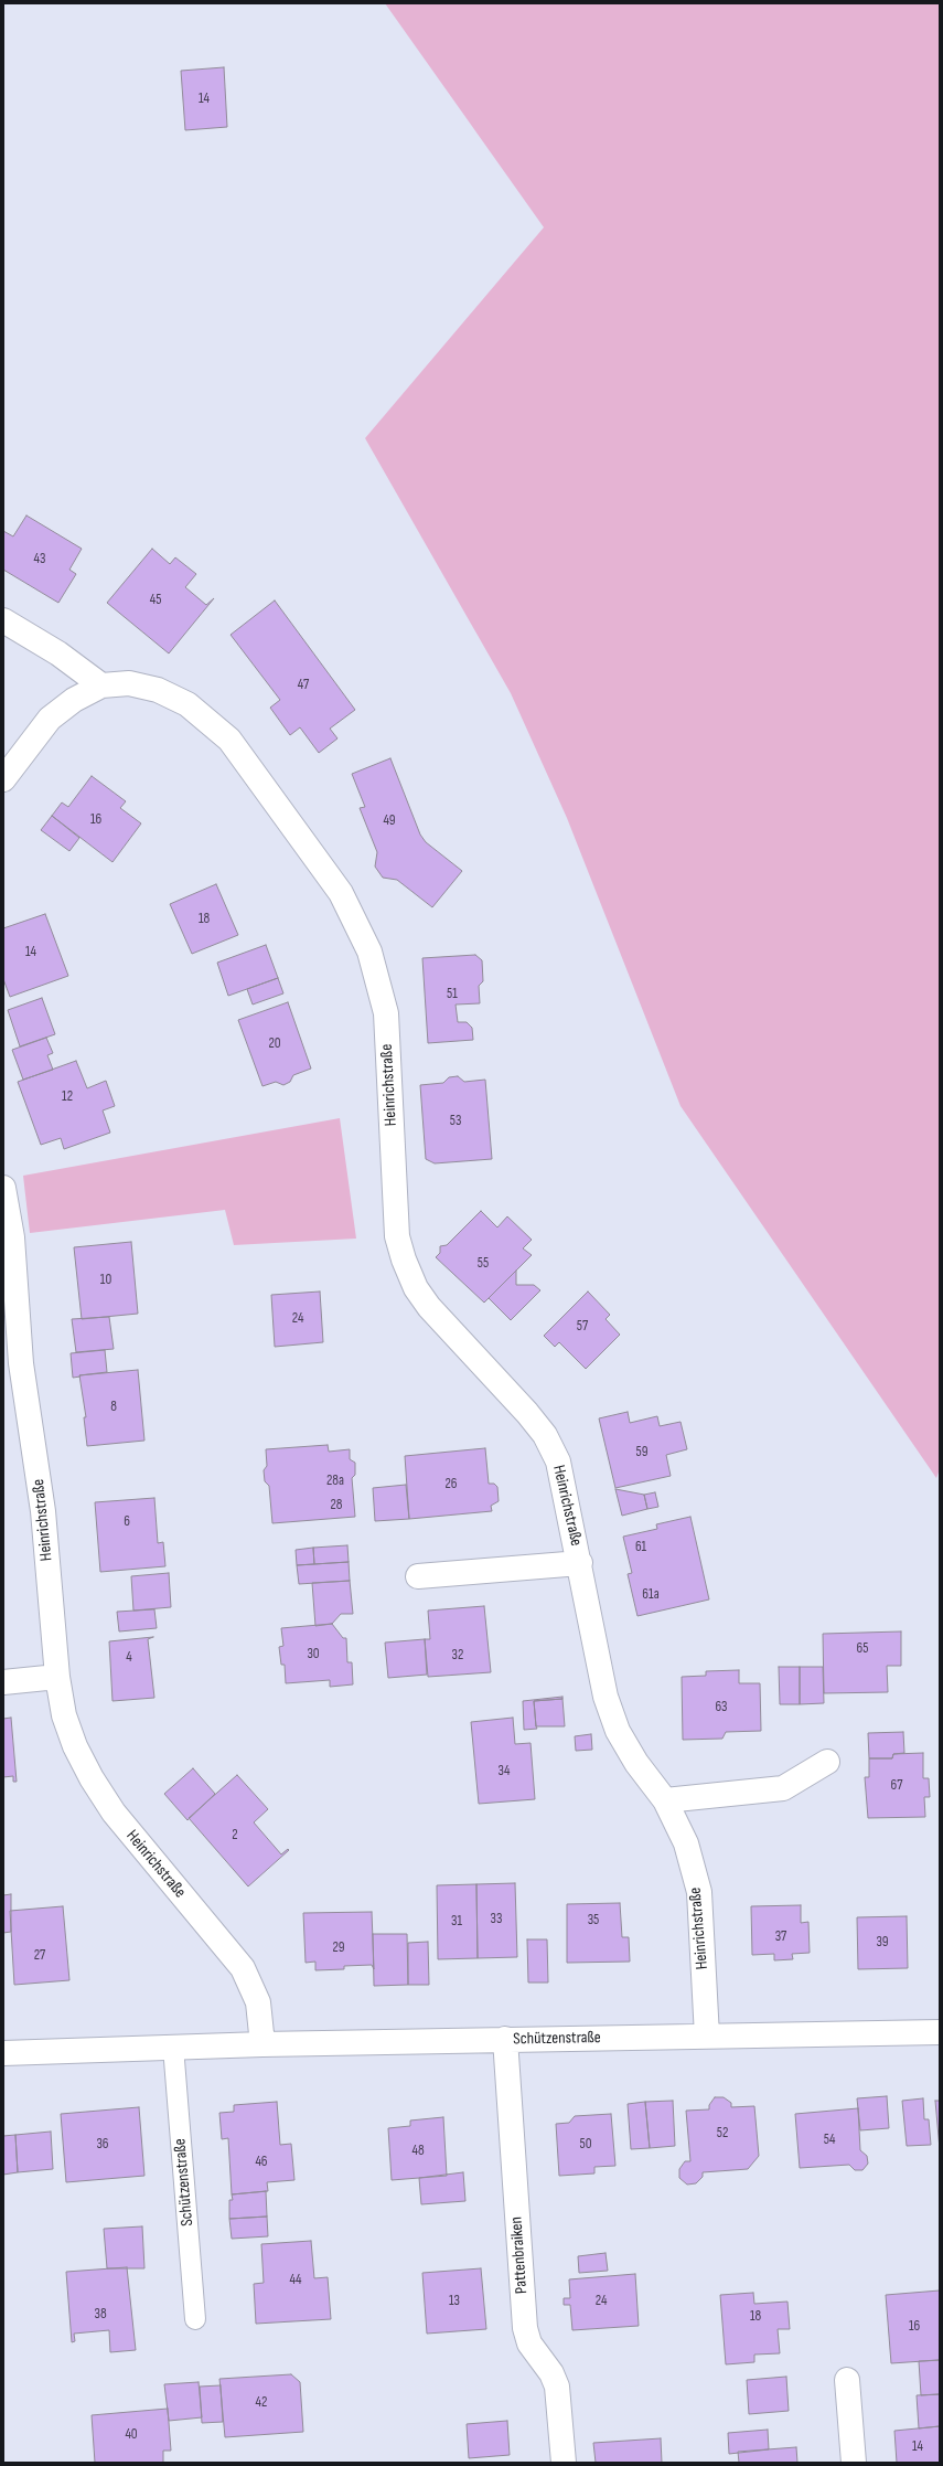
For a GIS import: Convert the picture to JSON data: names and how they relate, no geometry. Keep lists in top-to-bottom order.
{
  "streets": {
    "street": ["Heinrichstraße", "Schützenstraße", "Pattenbraiken"]
  },
  "crossings": [
    ["Heinrichstraße", "Schützenstraße"],
    ["Schützenstraße", "Pattenbraiken"]
  ],
  "house_numbers": [
    "14",
    "43",
    "45",
    "47",
    "16",
    "49",
    "18",
    "14",
    "51",
    "20",
    "12",
    "53",
    "55",
    "10",
    "24",
    "57",
    "8",
    "59",
    "28a",
    "26",
    "28",
    "6",
    "61",
    "61a",
    "65",
    "30",
    "32",
    "4",
    "63",
    "34",
    "67",
    "2",
    "33",
    "35",
    "31",
    "37",
    "39",
    "29",
    "27",
    "52",
    "54",
    "36",
    "50",
    "48",
    "46",
    "44",
    "13",
    "24",
    "38",
    "18",
    "16",
    "42",
    "40",
    "14"
  ]
}
